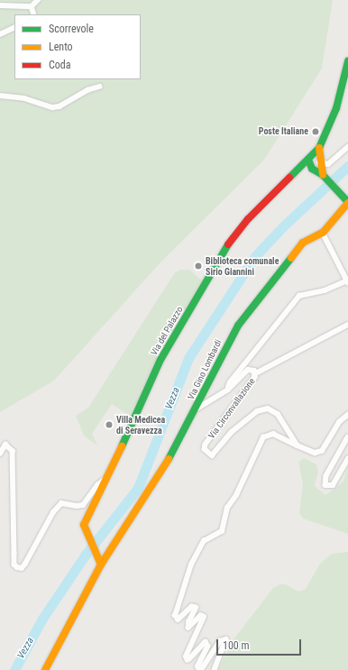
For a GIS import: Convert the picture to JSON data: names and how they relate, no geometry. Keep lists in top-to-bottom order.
{
  "streets": {
    "main road": ["Via del Palazzo", "Via Gino Lombardi"],
    "street": ["Via Circonvallazione"]
  },
  "crossings": [
    ["Via del Palazzo", "Via Gino Lombardi"]
  ],
  "water": ["Vezza"],
  "places": ["Poste Italiane", "Biblioteca comunale Sirio Giannini", "Villa Medicea di Seravezza"],
  "legend": ["Scorrevole", "Lento", "Coda"],
  "scale_bar": "100 m"
}
